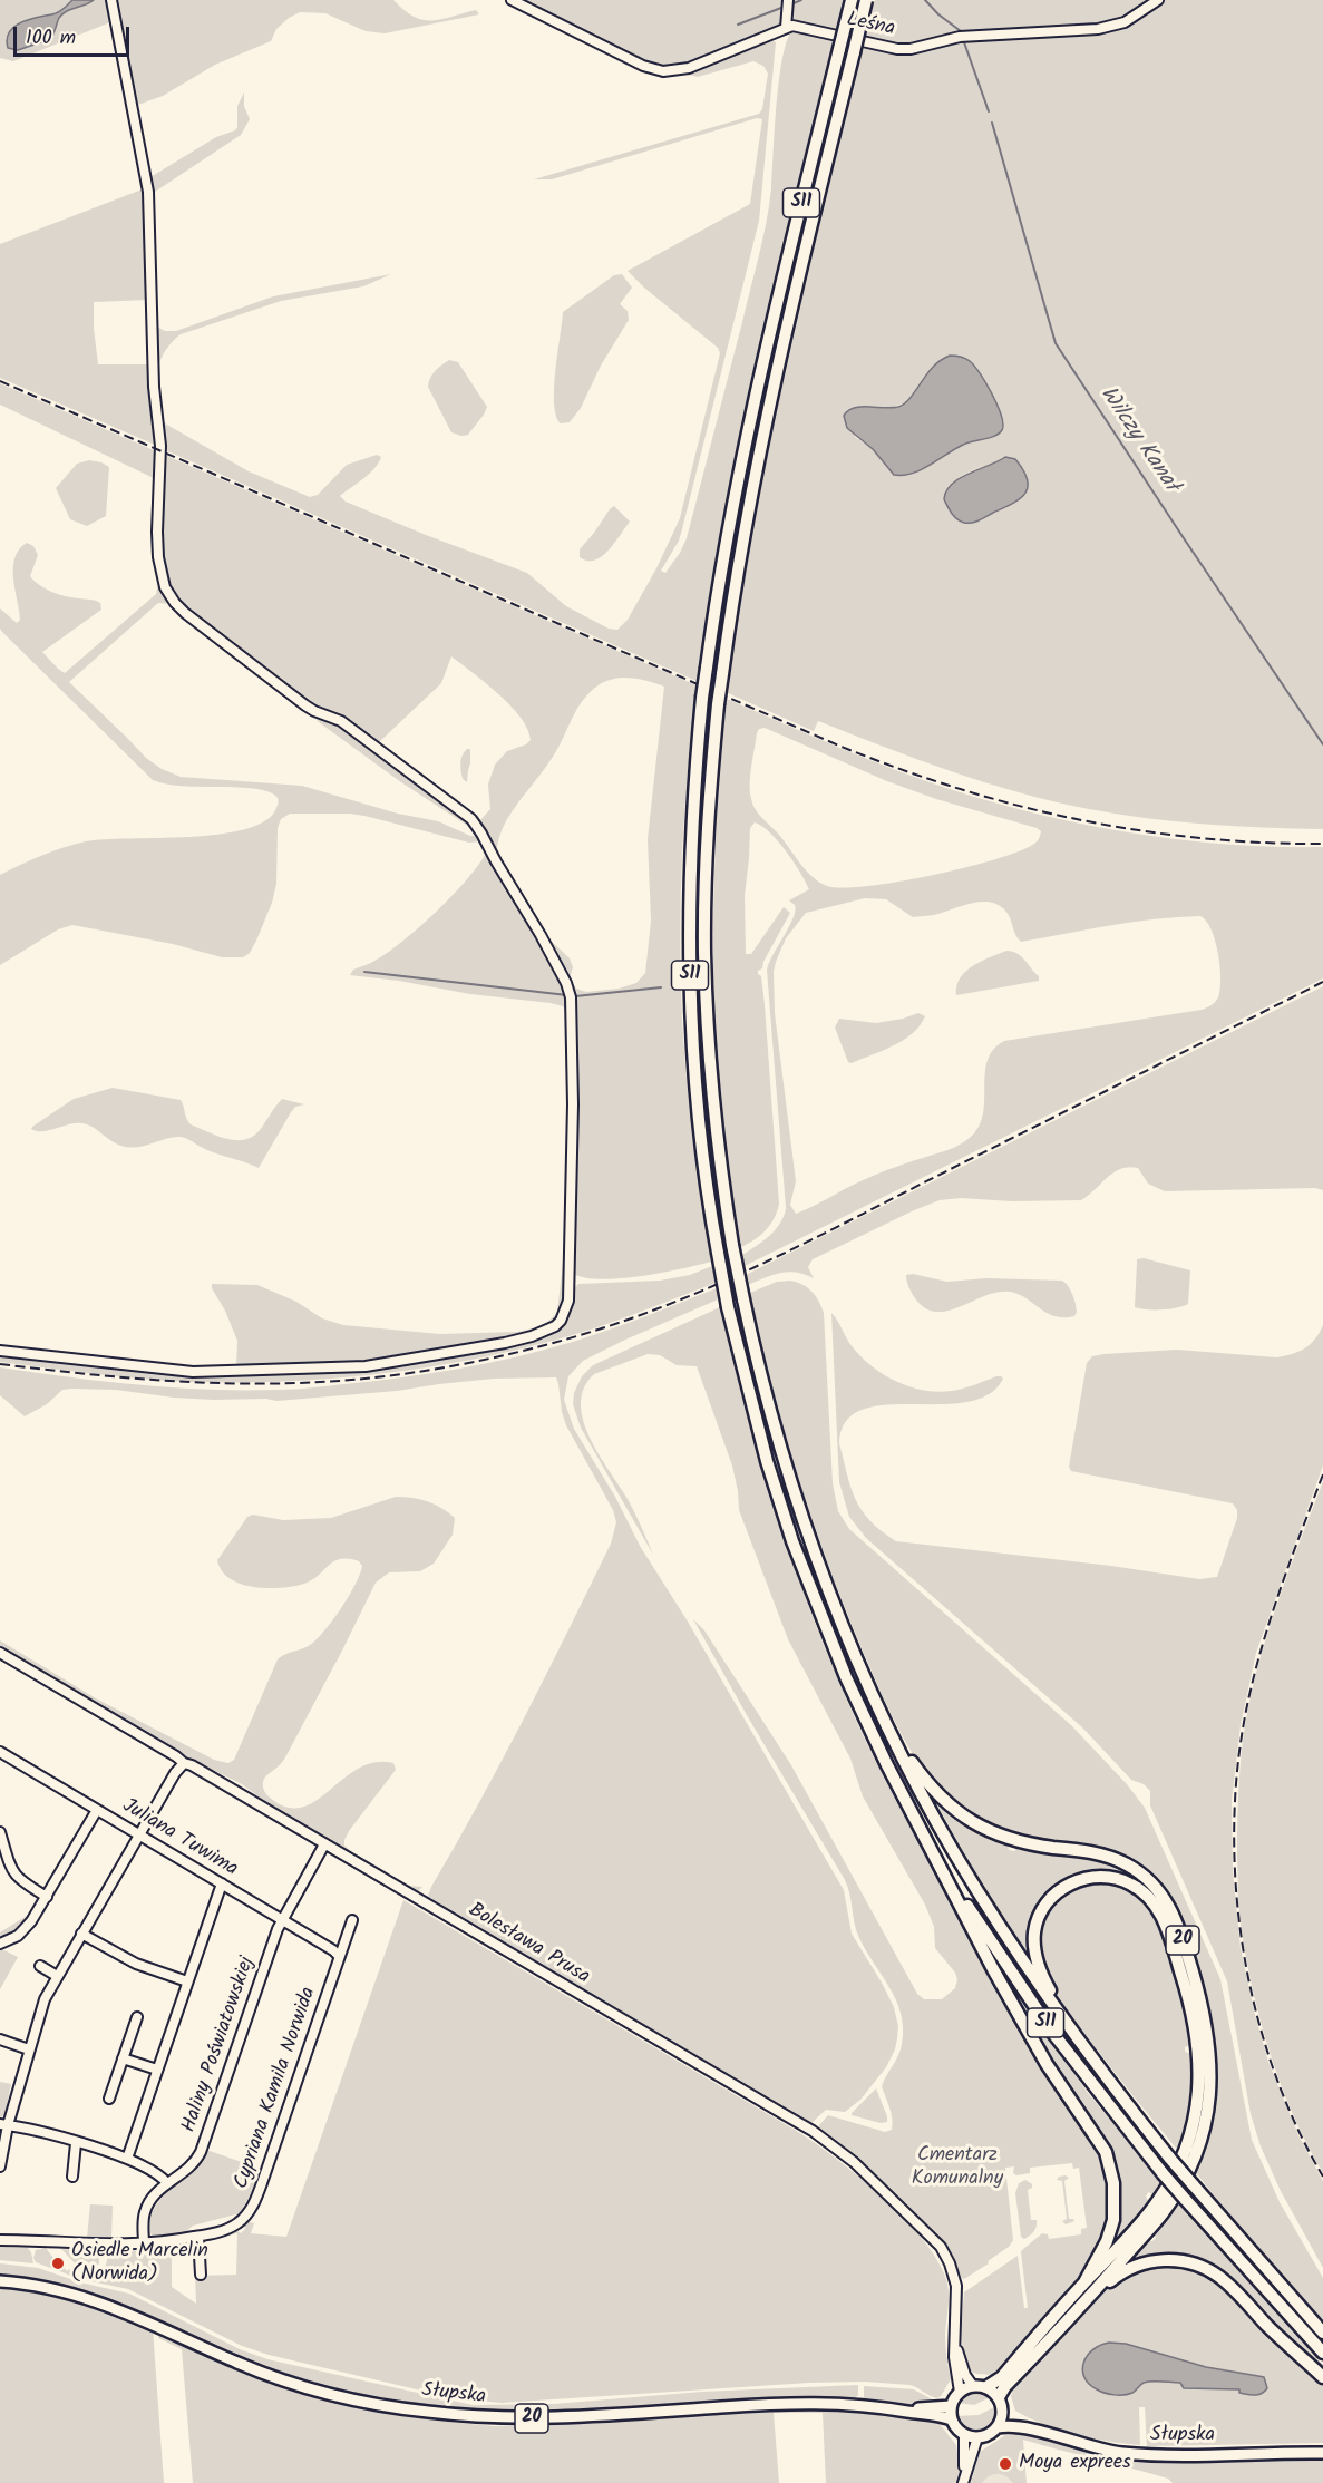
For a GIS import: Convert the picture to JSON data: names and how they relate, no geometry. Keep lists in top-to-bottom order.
{
  "streets": {
    "highway": ["S11", "20"],
    "main road": ["Słupska"],
    "street": [
      "Leśna",
      "Juliana Tuwima",
      "Bolesława Prusa",
      "Haliny Poświatowskiej",
      "Cypriana Kamila Norwida"
    ]
  },
  "crossings": [
    ["S11", "20"],
    ["Juliana Tuwima", "Haliny Poświatowskiej"],
    ["Juliana Tuwima", "Cypriana Kamila Norwida"],
    ["20", "Bolesława Prusa"],
    ["20", "Słupska"],
    ["Bolesława Prusa", "Haliny Poświatowskiej"],
    ["Bolesława Prusa", "Słupska"],
    ["Haliny Poświatowskiej", "Cypriana Kamila Norwida"]
  ],
  "water": ["Wilczy Kanał"],
  "parks": ["Cmentarz Komunalny"],
  "places": ["Osiedle Marcelin (Norwida)", "Moya exprees"],
  "scale_bar": "100 m"
}
